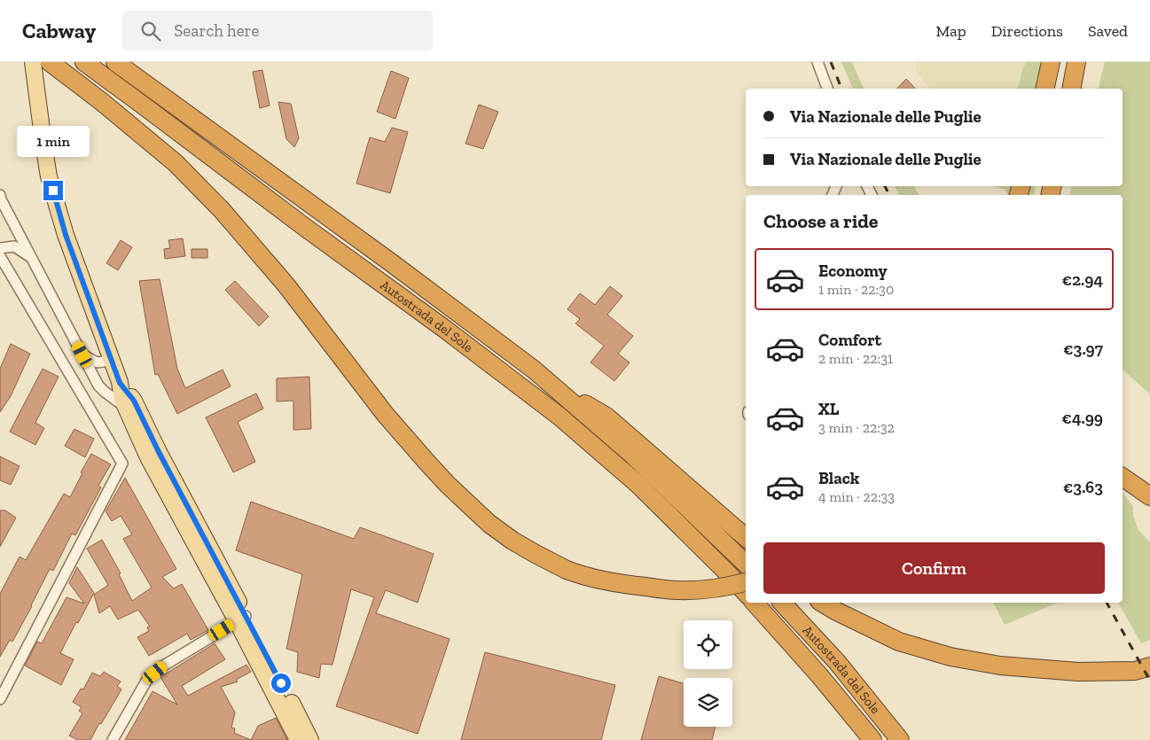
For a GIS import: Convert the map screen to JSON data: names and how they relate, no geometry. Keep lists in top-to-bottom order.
{
  "streets": {
    "highway": ["Autostrada del Sole"]
  },
  "page": {
    "header": "Cabway",
    "search": "Search here",
    "nav": ["Map", "Directions", "Saved"],
    "banner": ["Via Nazionale delle Puglie", "Via Nazionale delle Puglie"],
    "bubble": "1 min",
    "heading": "Choose a ride",
    "list": [
      {
        "name": "Economy",
        "note": "1 min · 22:30",
        "value": "€2.94"
      },
      {
        "name": "Comfort",
        "note": "2 min · 22:31",
        "value": "€3.97"
      },
      {
        "name": "XL",
        "note": "3 min · 22:32",
        "value": "€4.99"
      },
      {
        "name": "Black",
        "note": "4 min · 22:33",
        "value": "€3.63"
      }
    ],
    "buttons": "Confirm"
  }
}
